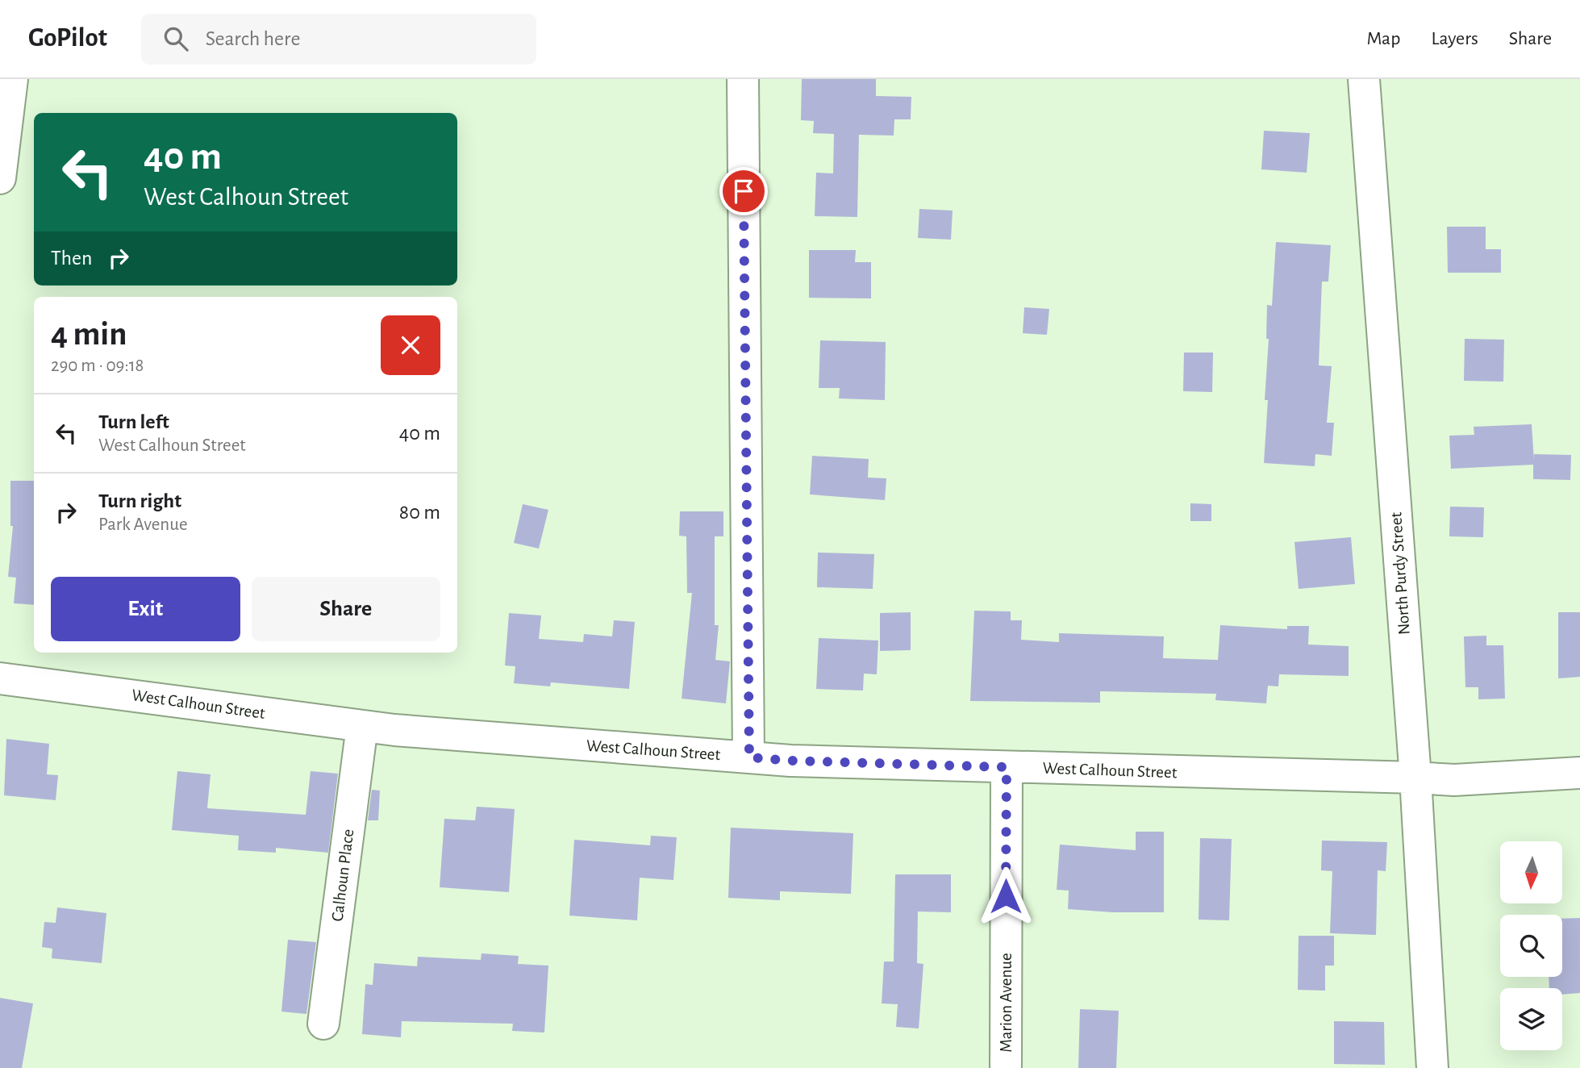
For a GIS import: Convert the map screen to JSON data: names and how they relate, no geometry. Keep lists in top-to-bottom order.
{
  "streets": {
    "street": [
      "North Purdy Street",
      "West Calhoun Street",
      "Calhoun Place",
      "Marion Avenue"
    ]
  },
  "crossings": [
    ["North Purdy Street", "West Calhoun Street"],
    ["West Calhoun Street", "Calhoun Place"],
    ["West Calhoun Street", "Marion Avenue"]
  ],
  "north": "bottom",
  "page": {
    "header": "GoPilot",
    "search": "Search here",
    "nav": ["Map", "Layers", "Share"],
    "turn": ["40 m", "West Calhoun Street"],
    "then": "Then",
    "heading": ["4 min", "290 m · 09:18"],
    "list": [
      {
        "name": "Turn left",
        "note": "West Calhoun Street",
        "value": "40 m"
      },
      {
        "name": "Turn right",
        "note": "Park Avenue",
        "value": "80 m"
      }
    ],
    "buttons": ["Exit", "Share"]
  }
}
